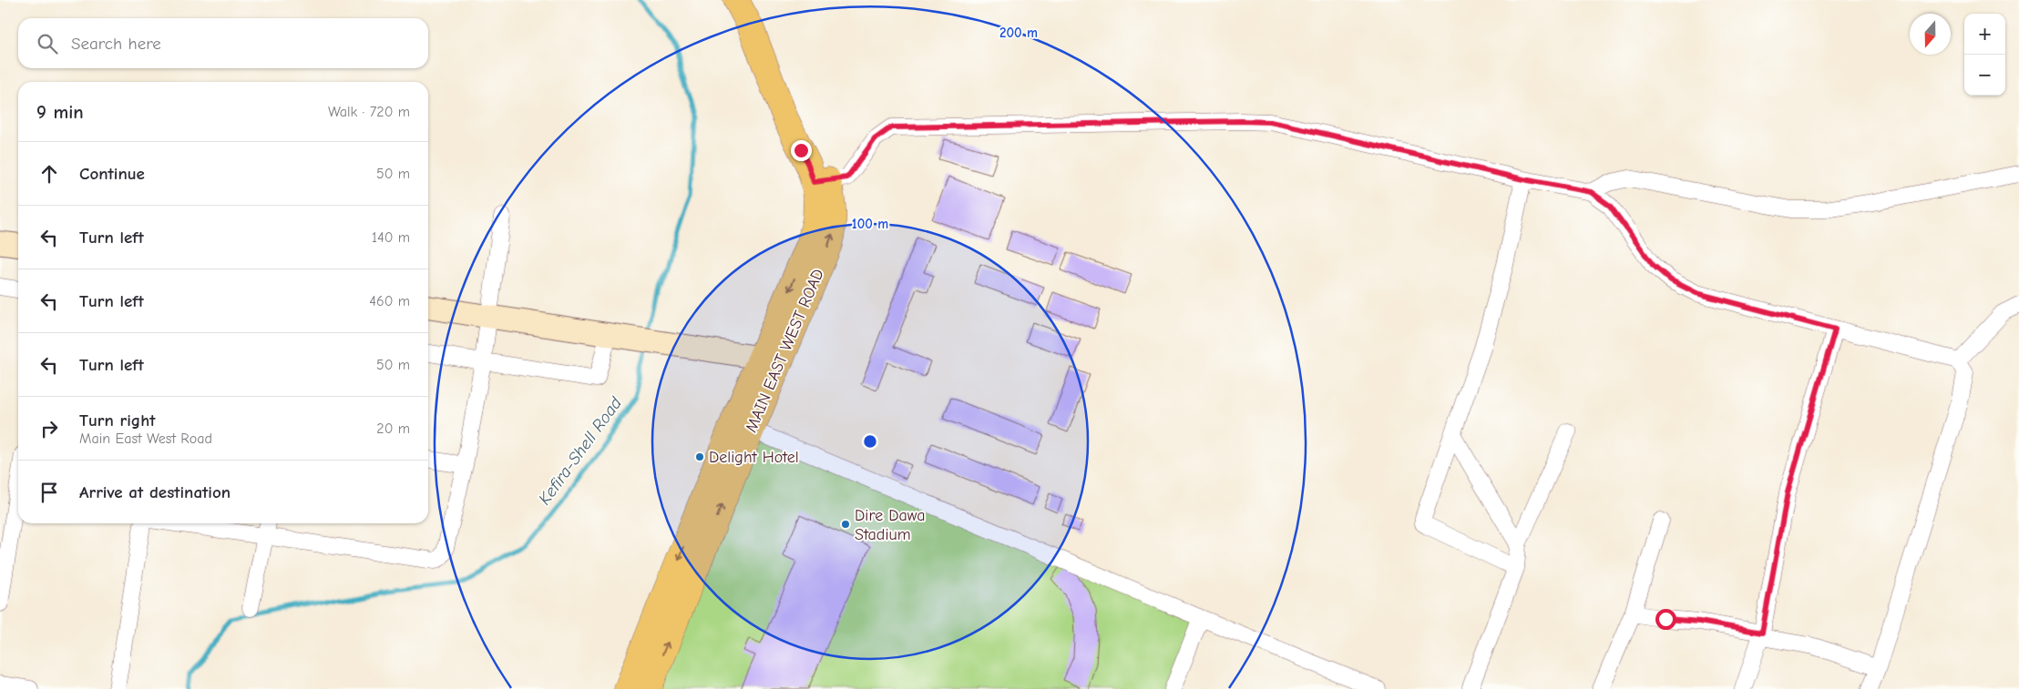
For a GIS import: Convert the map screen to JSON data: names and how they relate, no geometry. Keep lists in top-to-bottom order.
{
  "streets": {
    "main road": ["MAIN EAST WEST ROAD"]
  },
  "water": ["Kefira-Shell Road"],
  "places": ["Delight Hotel", "Dire Dawa Stadium"],
  "north": "bottom",
  "page": {
    "map_buttons": ["+", "−"],
    "search": "Search here",
    "heading": ["9 min", "Walk · 720 m"],
    "list": [
      ["Continue", "50 m"],
      ["Turn left", "140 m"],
      ["Turn left", "460 m"],
      ["Turn left", "50 m"],
      ["Turn right", "Main East West Road", "20 m"],
      "Arrive at destination"
    ]
  },
  "rings": ["200 m", "100 m"]
}
